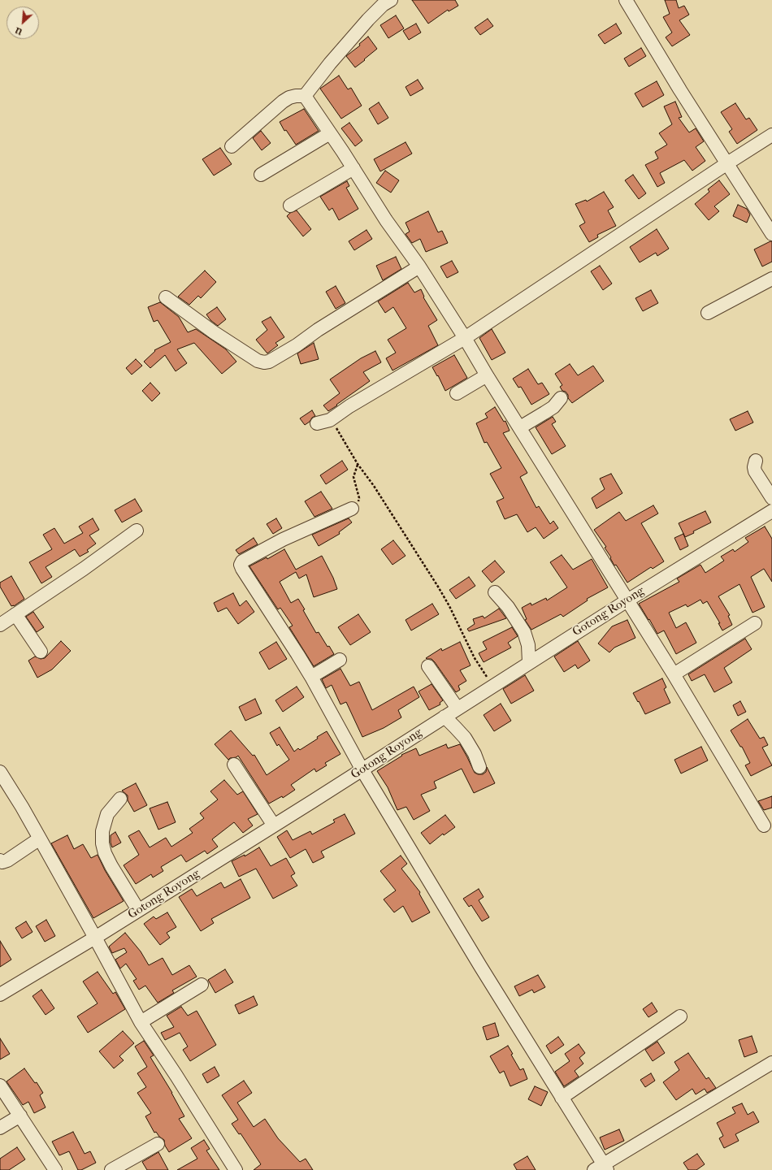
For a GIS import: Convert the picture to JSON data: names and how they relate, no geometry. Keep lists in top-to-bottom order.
{
  "streets": {
    "street": ["Gotong Royong"]
  },
  "north": "bottom left"
}
